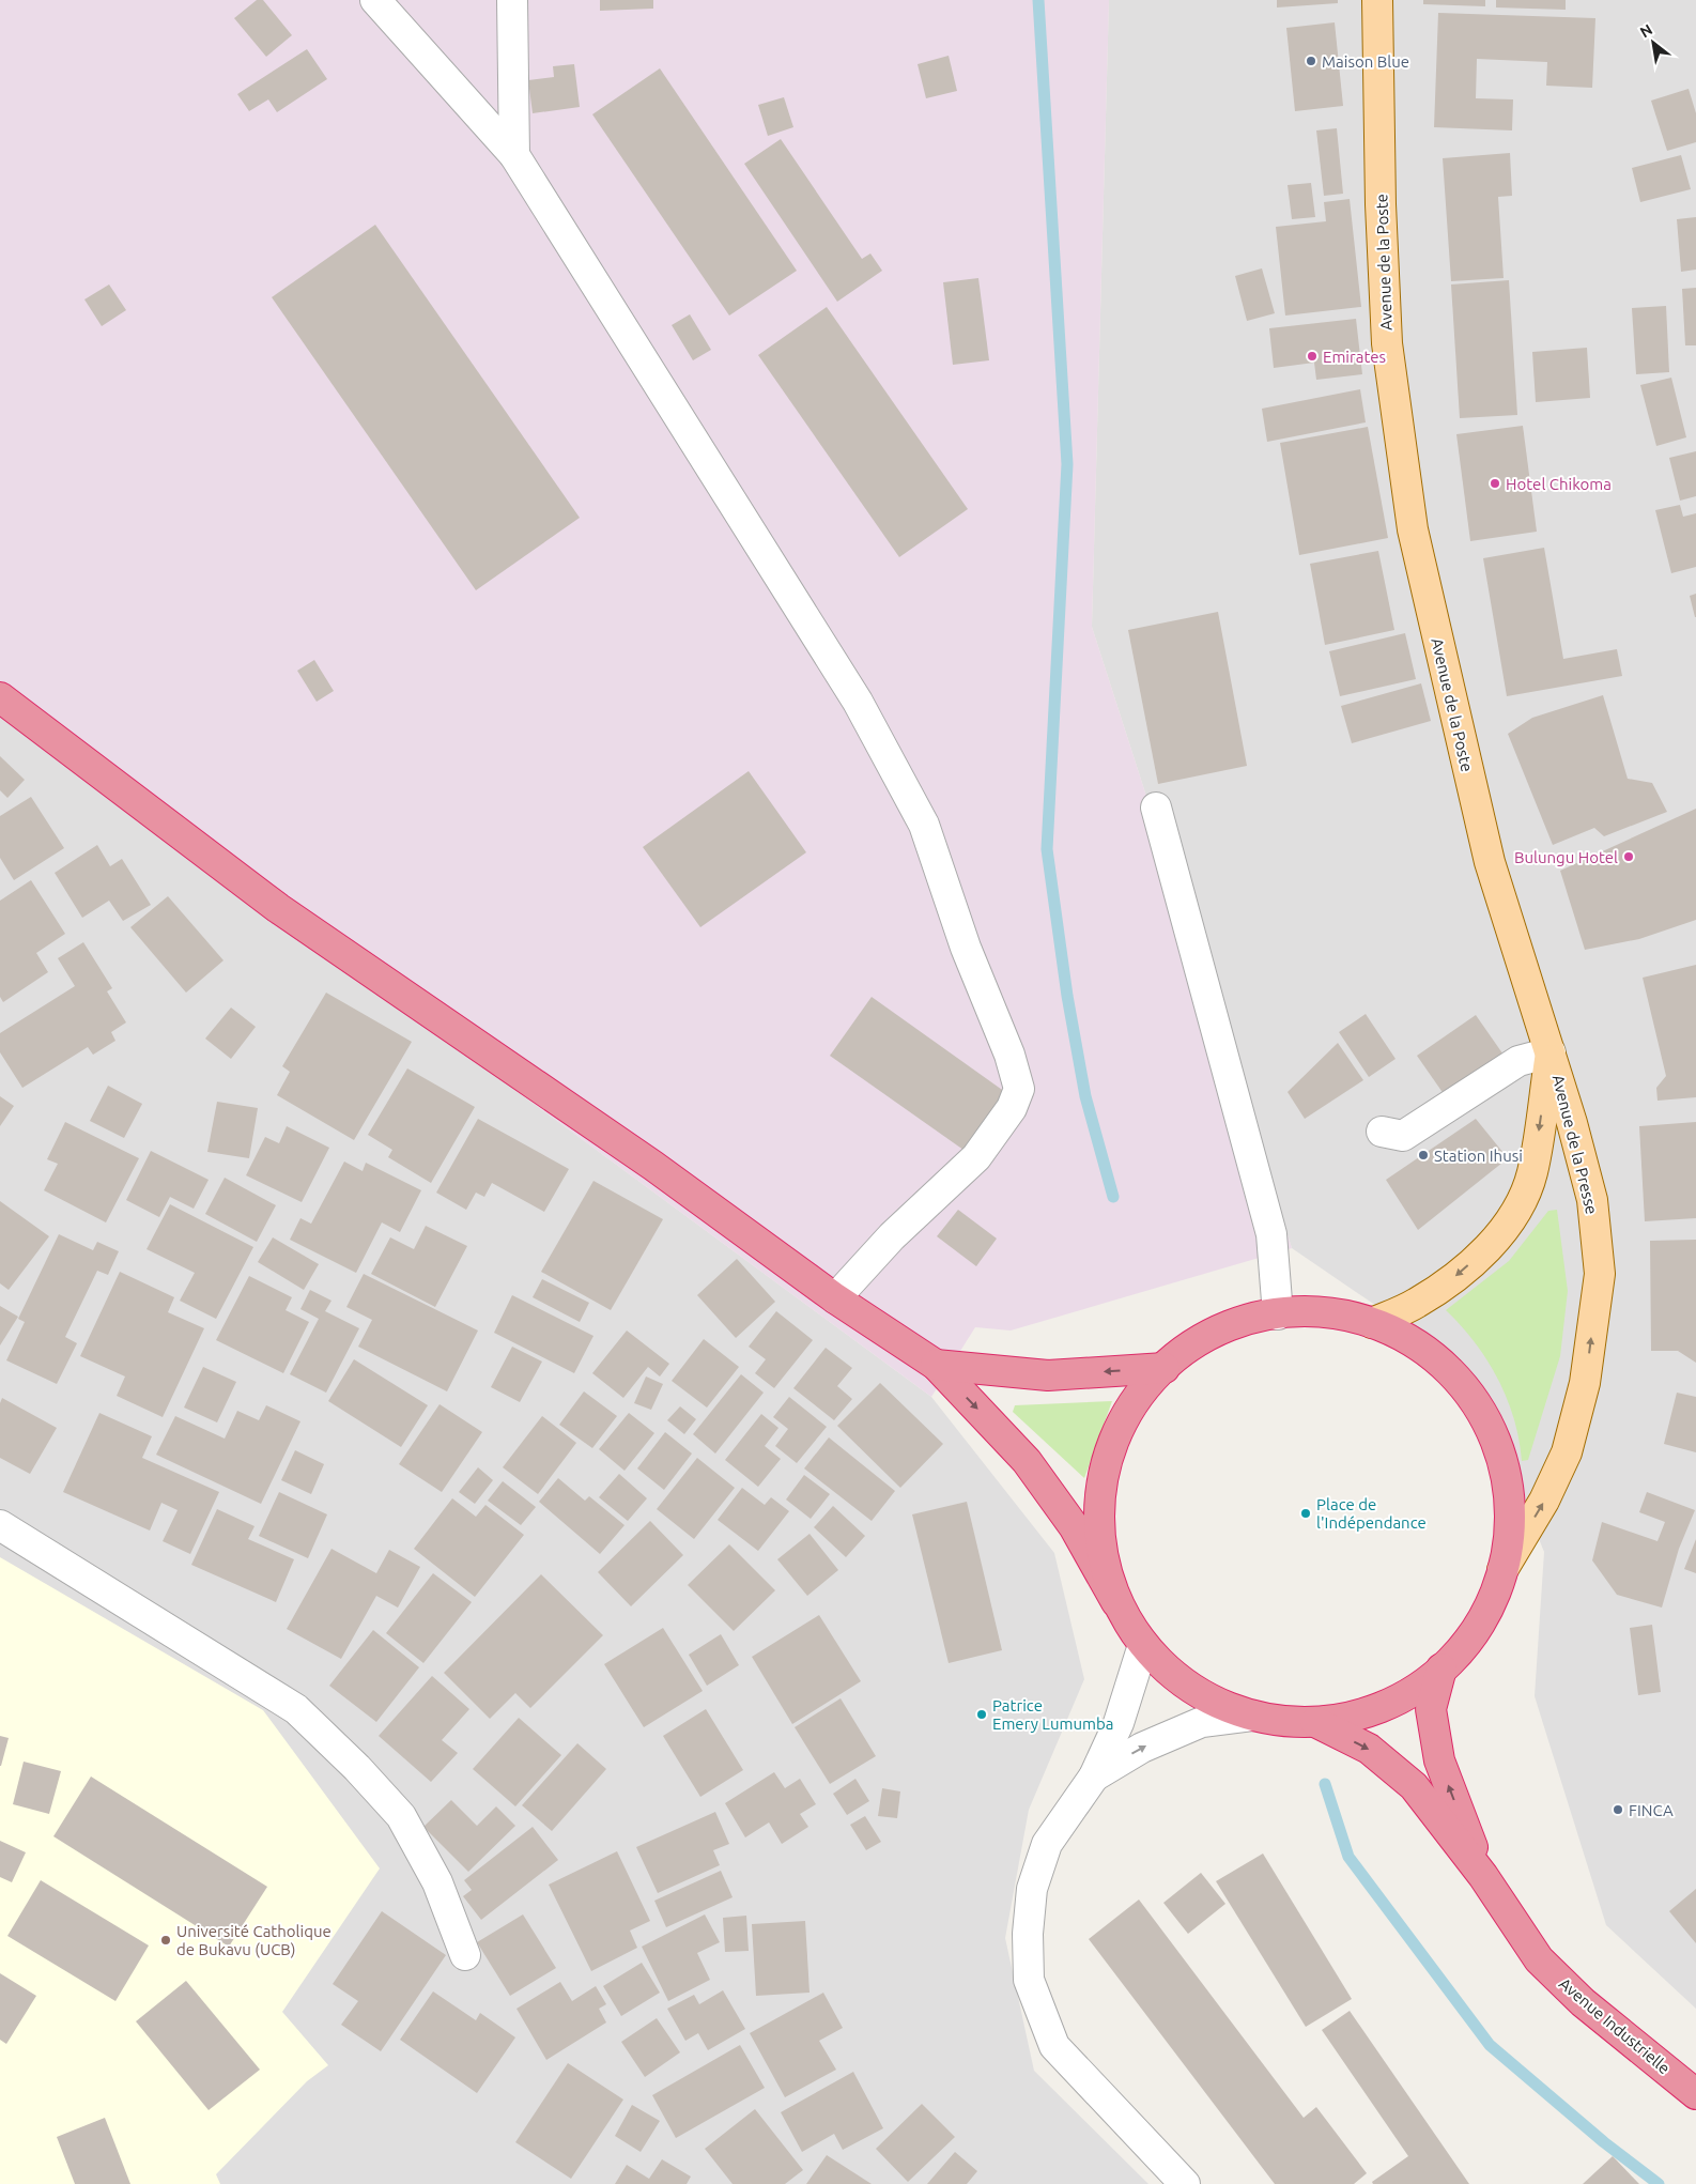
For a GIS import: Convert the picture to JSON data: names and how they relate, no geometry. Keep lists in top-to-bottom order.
{
  "streets": {
    "highway": ["Avenue Industrielle"],
    "main road": ["Avenue de la Poste", "Avenue de la Presse"]
  },
  "crossings": [
    ["Avenue de la Poste", "Avenue de la Presse"]
  ],
  "one_way": ["Avenue de la Presse"],
  "places": [
    "Maison Blue",
    "Emirates",
    "Hotel Chikoma",
    "Bulungu Hotel",
    "Station Ihusi",
    "Place de l'Indépendance",
    "Patrice Emery Lumumba",
    "FINCA",
    "Université Catholique de Bukavu (UCB)"
  ],
  "north": "top left"
}
